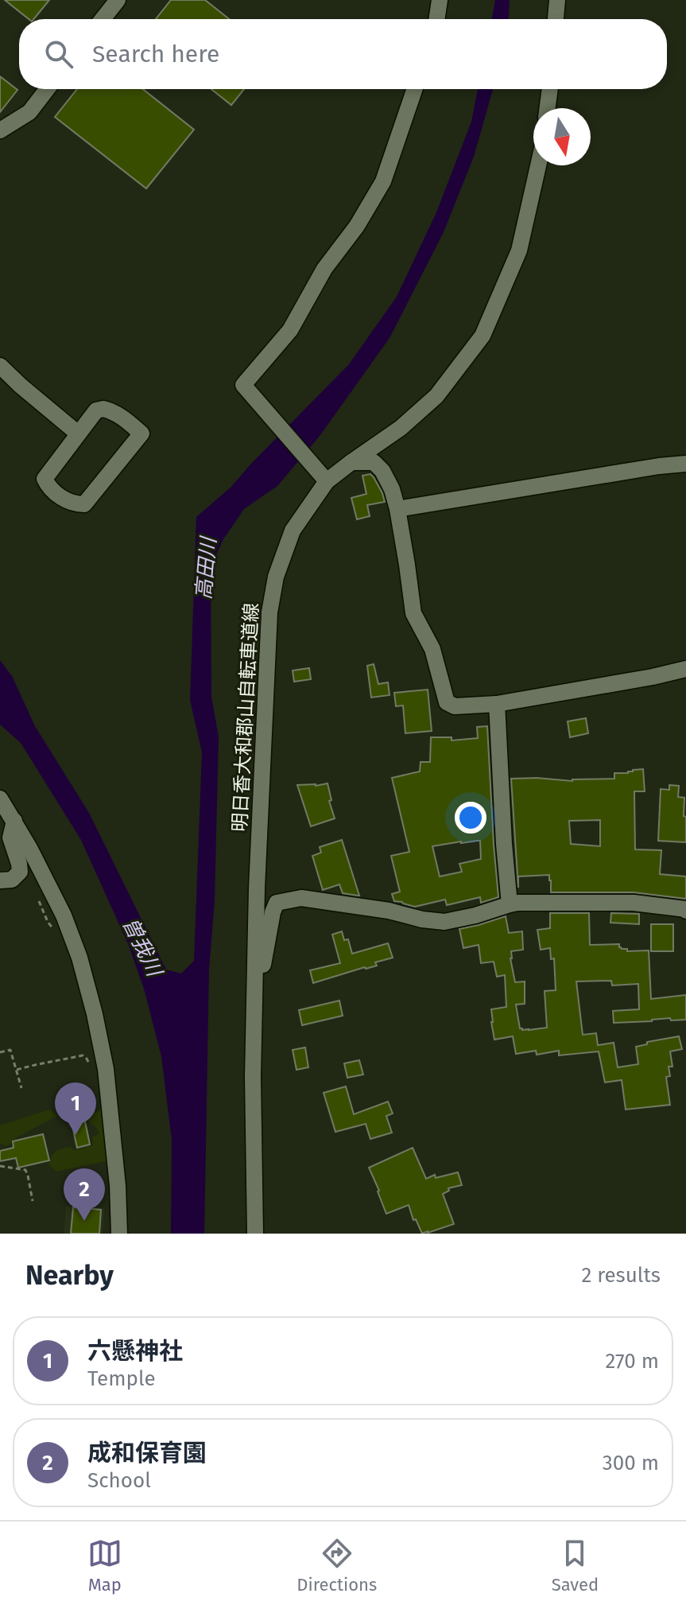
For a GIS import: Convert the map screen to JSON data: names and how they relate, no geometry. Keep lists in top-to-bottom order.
{
  "streets": {
    "street": ["明日香大和郡山自転車道線"]
  },
  "water": ["高田川", "曽我川"],
  "north": "bottom",
  "page": {
    "search": "Search here",
    "pins": ["1", "2"],
    "heading": ["Nearby", "2 results"],
    "list": [
      {
        "mark": "1",
        "name": "六懸神社",
        "note": "Temple",
        "value": "270 m"
      },
      {
        "mark": "2",
        "name": "成和保育園",
        "note": "School",
        "value": "300 m"
      }
    ],
    "nav": ["Map", "Directions", "Saved"]
  }
}
